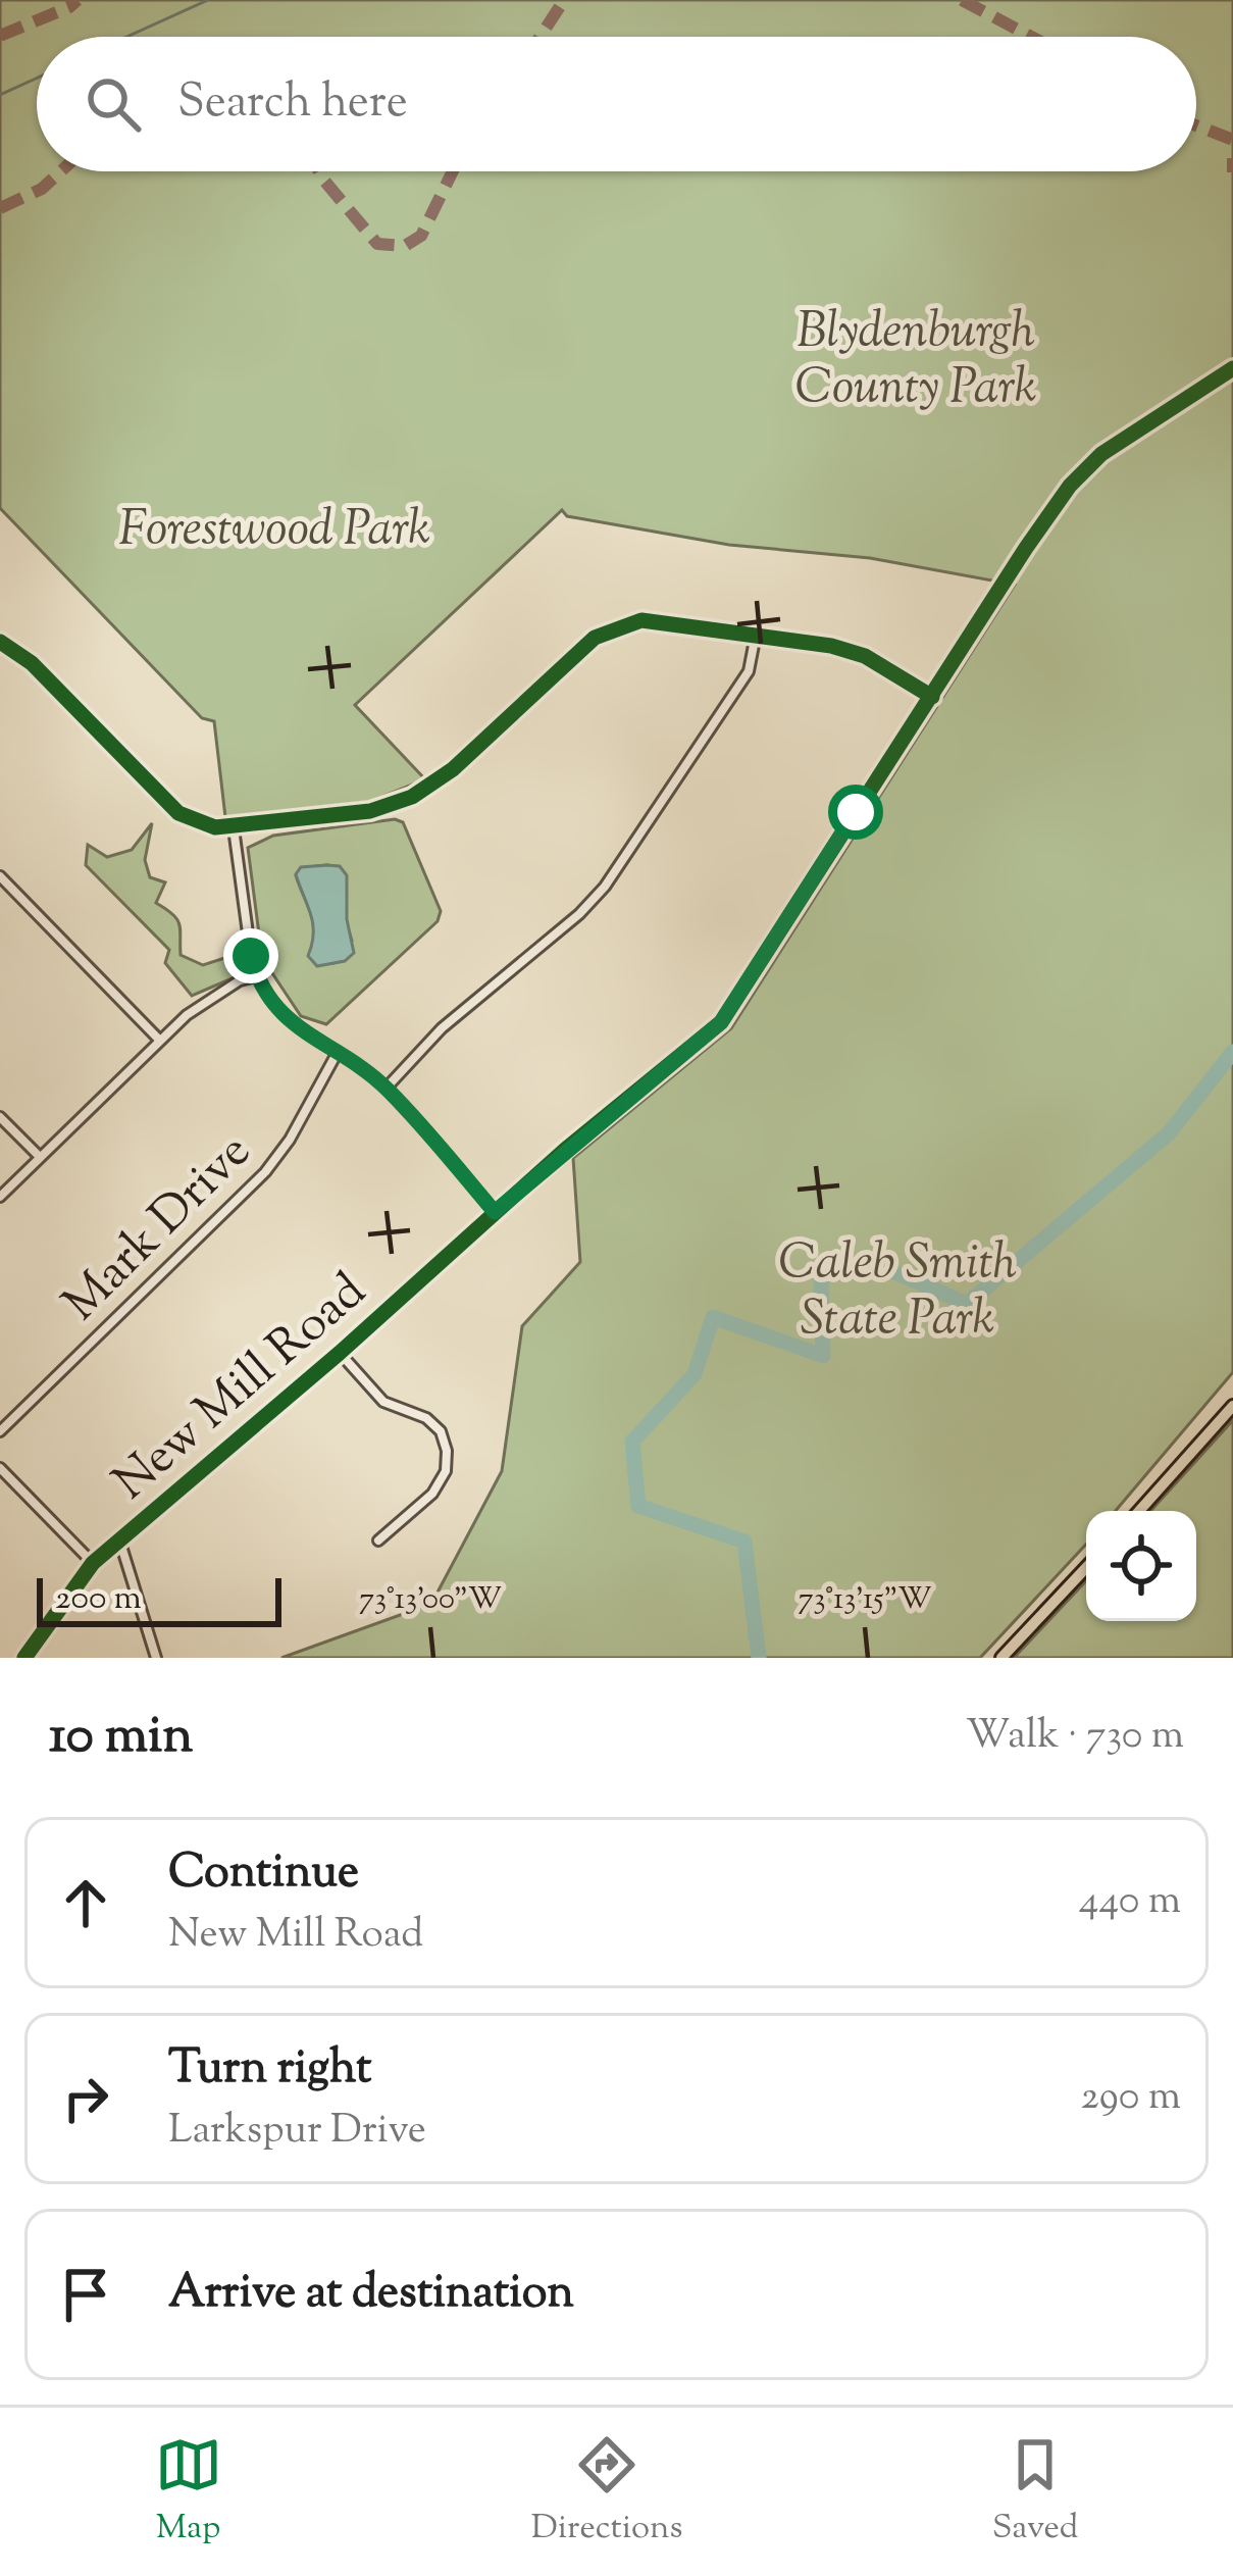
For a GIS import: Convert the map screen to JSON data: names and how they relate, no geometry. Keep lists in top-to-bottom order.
{
  "streets": {
    "street": ["Mark Drive", "New Mill Road"]
  },
  "parks": ["Blydenburgh County Park", "Forestwood Park", "Caleb Smith State Park"],
  "scale_bar": "200 m",
  "page": {
    "search": "Search here",
    "scale": "200 m",
    "heading": ["10 min", "Walk · 730 m"],
    "list": [
      ["Continue", "New Mill Road", "440 m"],
      ["Turn right", "Larkspur Drive", "290 m"],
      "Arrive at destination"
    ],
    "nav": ["Map", "Directions", "Saved"]
  },
  "coordinates": ["73°13'00\"W", "73°13'15\"W"]
}
